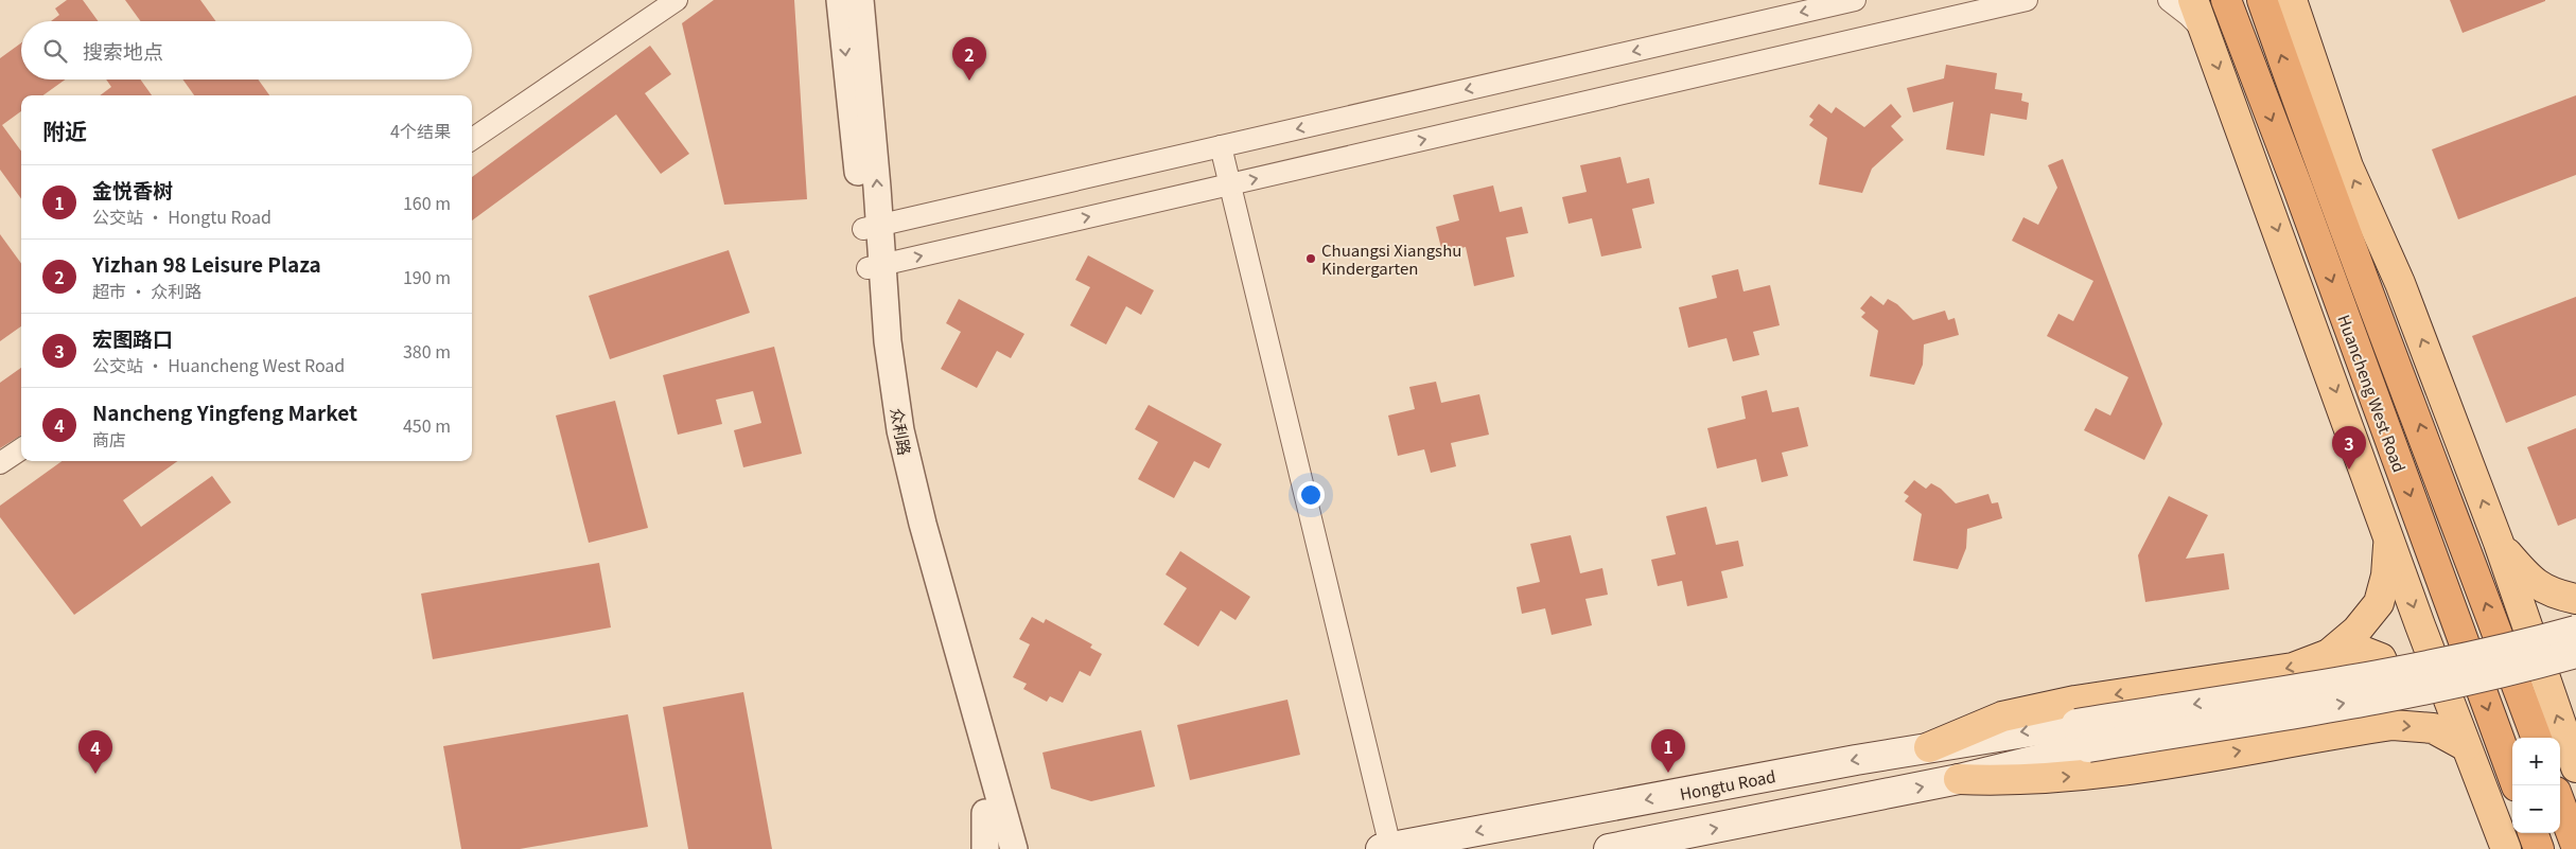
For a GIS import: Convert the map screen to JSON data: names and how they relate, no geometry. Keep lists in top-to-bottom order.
{
  "streets": {
    "highway": ["Huancheng West Road"],
    "main road": ["Hongtu Road"],
    "street": ["众利路"]
  },
  "places": ["Chuangsi Xiangshu Kindergarten"],
  "page": {
    "search": "搜索地点",
    "pins": [
      "2",
      "3",
      "1",
      "4"
    ],
    "heading": ["附近", "4个结果"],
    "list": [
      {
        "mark": "1",
        "name": "金悦香树",
        "note": "公交站 · Hongtu Road",
        "value": "160 m"
      },
      {
        "mark": "2",
        "name": "Yizhan 98 Leisure Plaza",
        "note": "超市 · 众利路",
        "value": "190 m"
      },
      {
        "mark": "3",
        "name": "宏图路口",
        "note": "公交站 · Huancheng West Road",
        "value": "380 m"
      },
      {
        "mark": "4",
        "name": "Nancheng Yingfeng Market",
        "note": "商店",
        "value": "450 m"
      }
    ],
    "map_buttons": ["+", "−"]
  }
}
